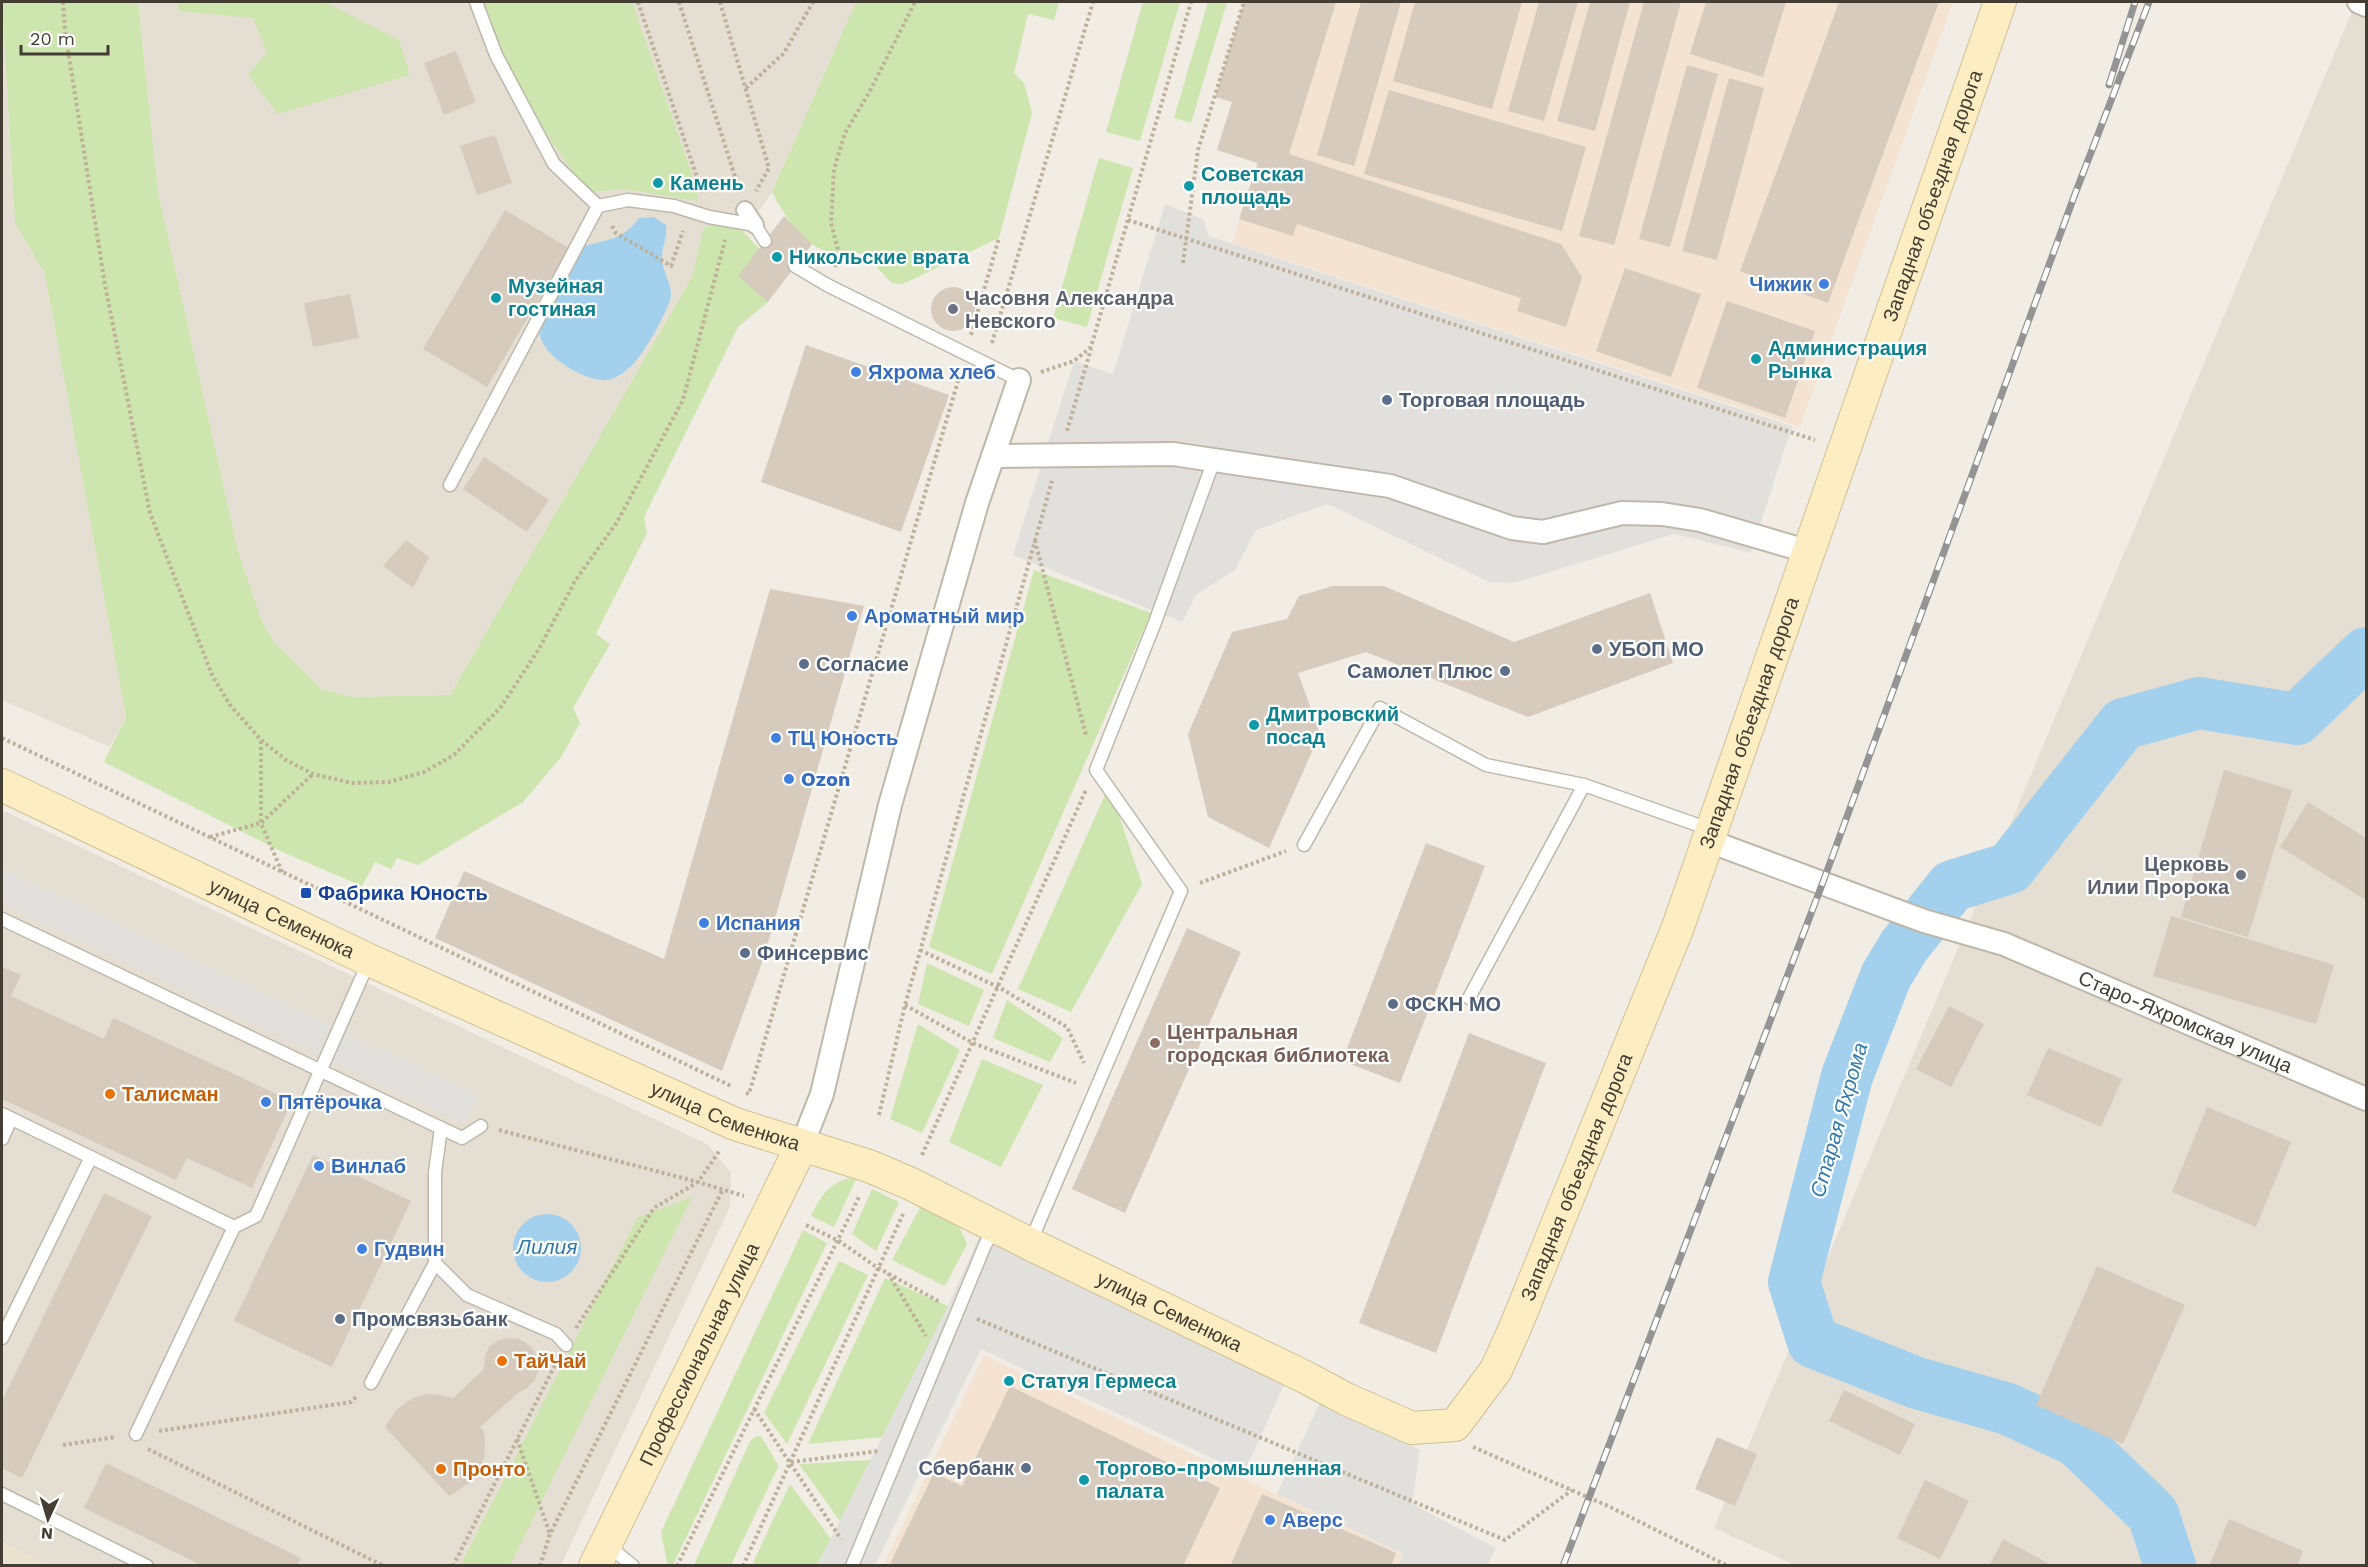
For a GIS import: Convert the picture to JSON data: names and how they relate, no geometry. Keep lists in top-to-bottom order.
{
  "streets": {
    "main road": ["Западная объездная дорога", "улица Семенюка", "Профессиональная улица"],
    "street": ["Старо-Яхромская улица"]
  },
  "crossings": [
    ["Западная объездная дорога", "улица Семенюка"],
    ["Западная объездная дорога", "Старо-Яхромская улица"],
    ["улица Семенюка", "Профессиональная улица"]
  ],
  "water": ["Старая Яхрома", "Лилия"],
  "places": {
    "other": [
      "Камень",
      "Советская площадь",
      "Никольские врата",
      "Чижик",
      "Музейная гостиная",
      "Часовня Александра Невского",
      "Администрация Рынка",
      "Яхрома хлеб",
      "Торговая площадь",
      "Ароматный мир",
      "УБОП МО",
      "Согласие",
      "Самолет Плюс",
      "Дмитровский посад",
      "ТЦ Юность",
      "Ozon",
      "Церковь Илии Пророка",
      "Испания",
      "Финсервис",
      "ФСКН МО",
      "Центральная городская библиотека",
      "Талисман",
      "Пятёрочка",
      "Винлаб",
      "Гудвин",
      "Промсвязьбанк",
      "ТайЧай",
      "Статуя Гермеса",
      "Сбербанк",
      "Пронто",
      "Торгово-промышленная палата",
      "Аверс"
    ],
    "transit": ["Фабрика Юность"]
  },
  "scale_bar": "20 m",
  "north": "bottom"
}
